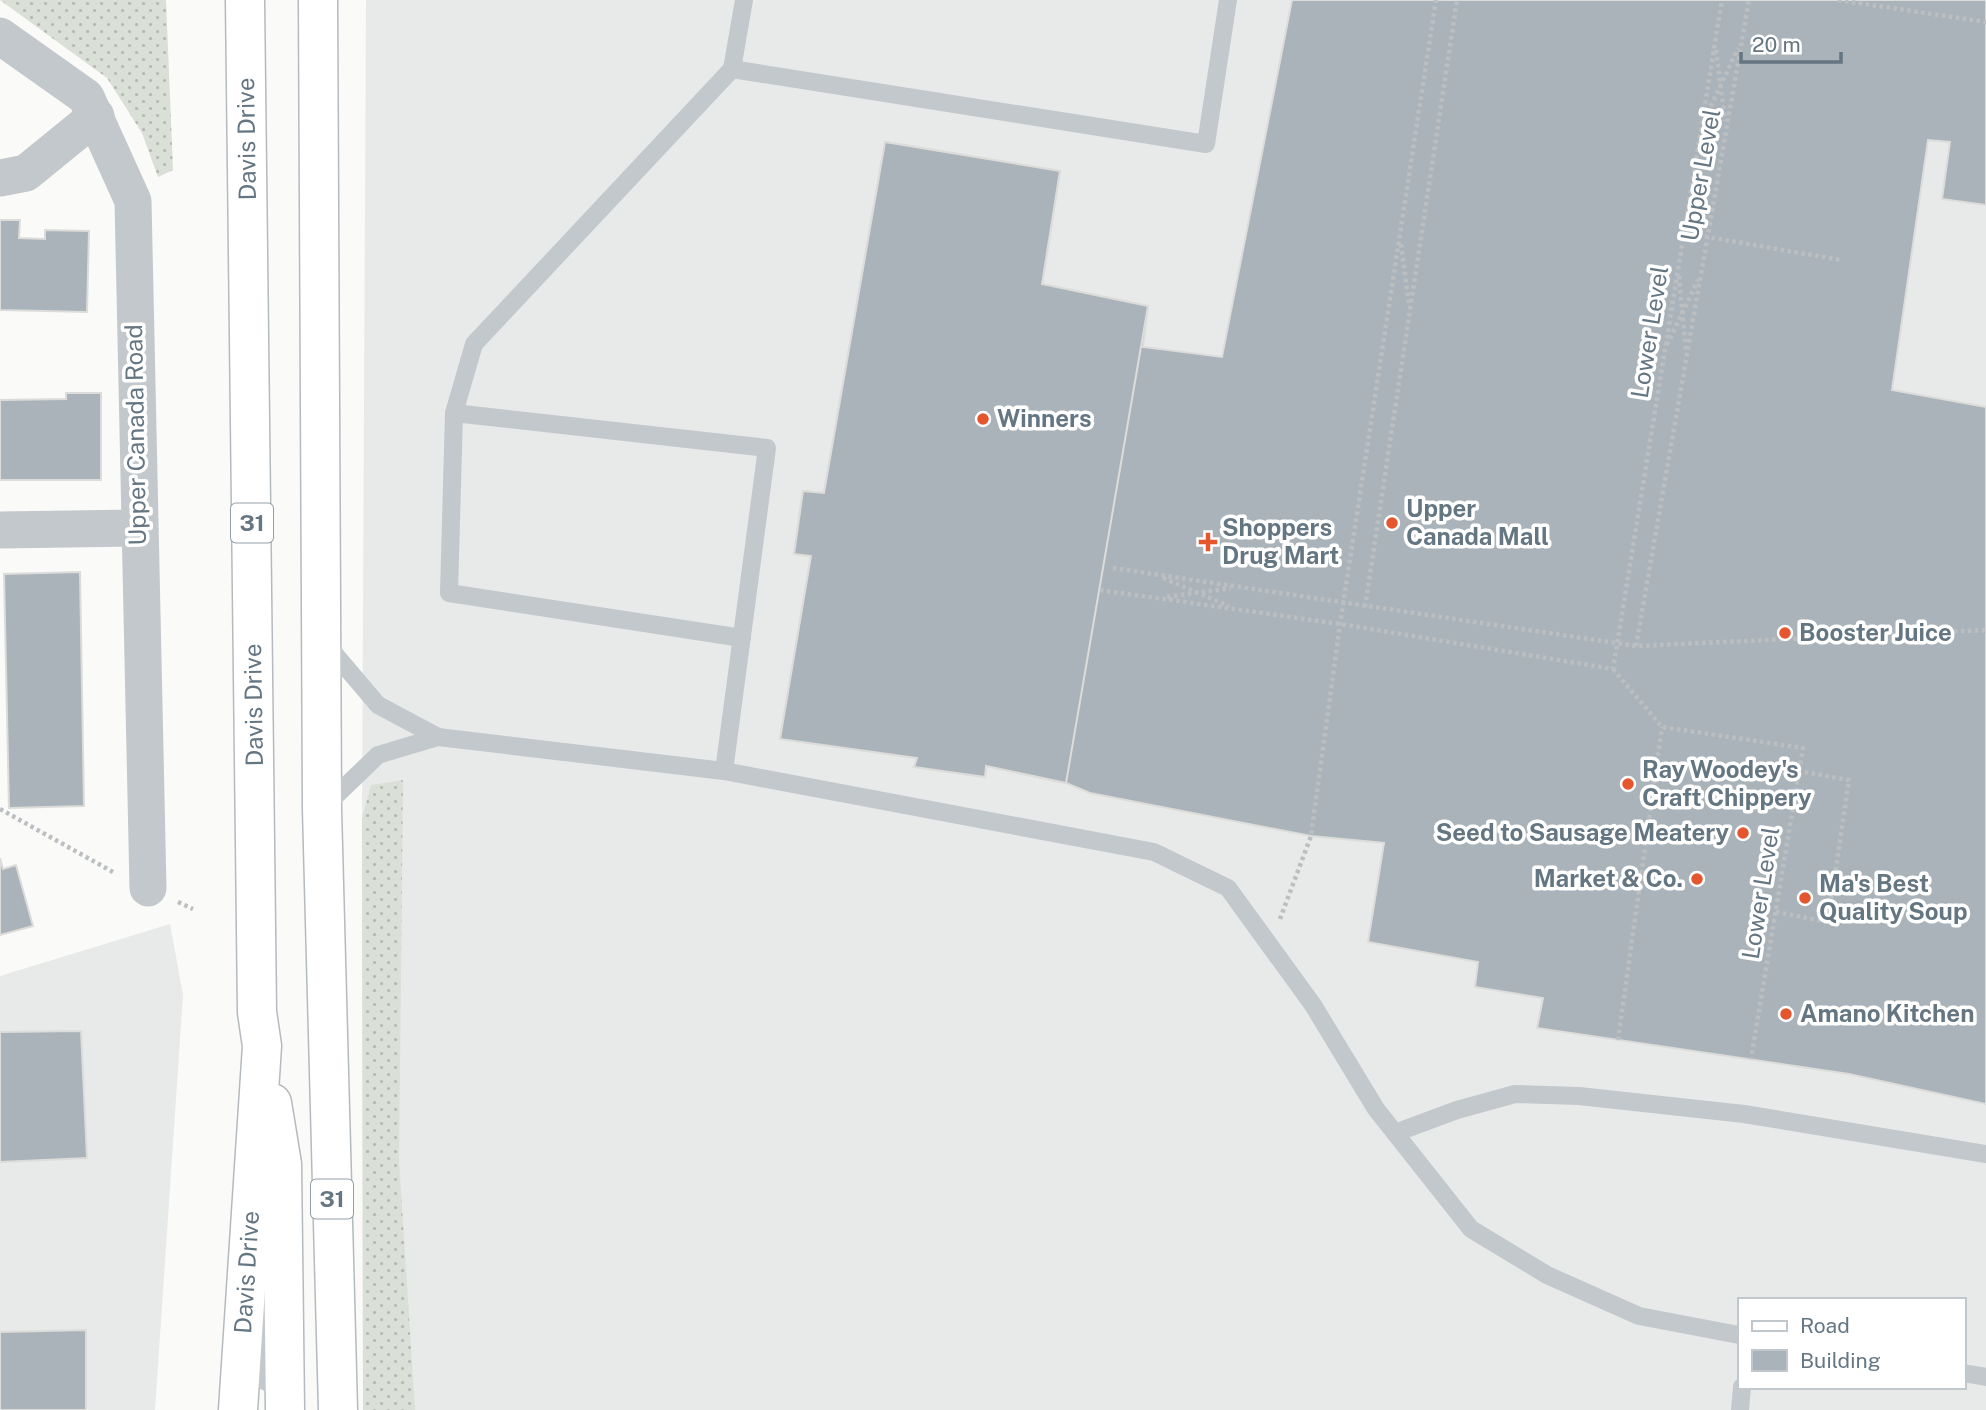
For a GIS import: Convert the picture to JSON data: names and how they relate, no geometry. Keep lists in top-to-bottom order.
{
  "streets": {
    "main road": ["Davis Drive", "31"],
    "street": ["Upper Canada Road"],
    "path": ["Upper Level", "Lower Level"]
  },
  "places": {
    "other": [
      "Winners",
      "Upper Canada Mall",
      "Booster Juice",
      "Ray Woodey's Craft Chippery",
      "Seed to Sausage Meatery",
      "Market & Co.",
      "Ma's Best Quality Soup",
      "Amano Kitchen"
    ],
    "health": ["Shoppers Drug Mart"]
  },
  "legend": ["Road", "Building"],
  "scale_bar": "20 m"
}
